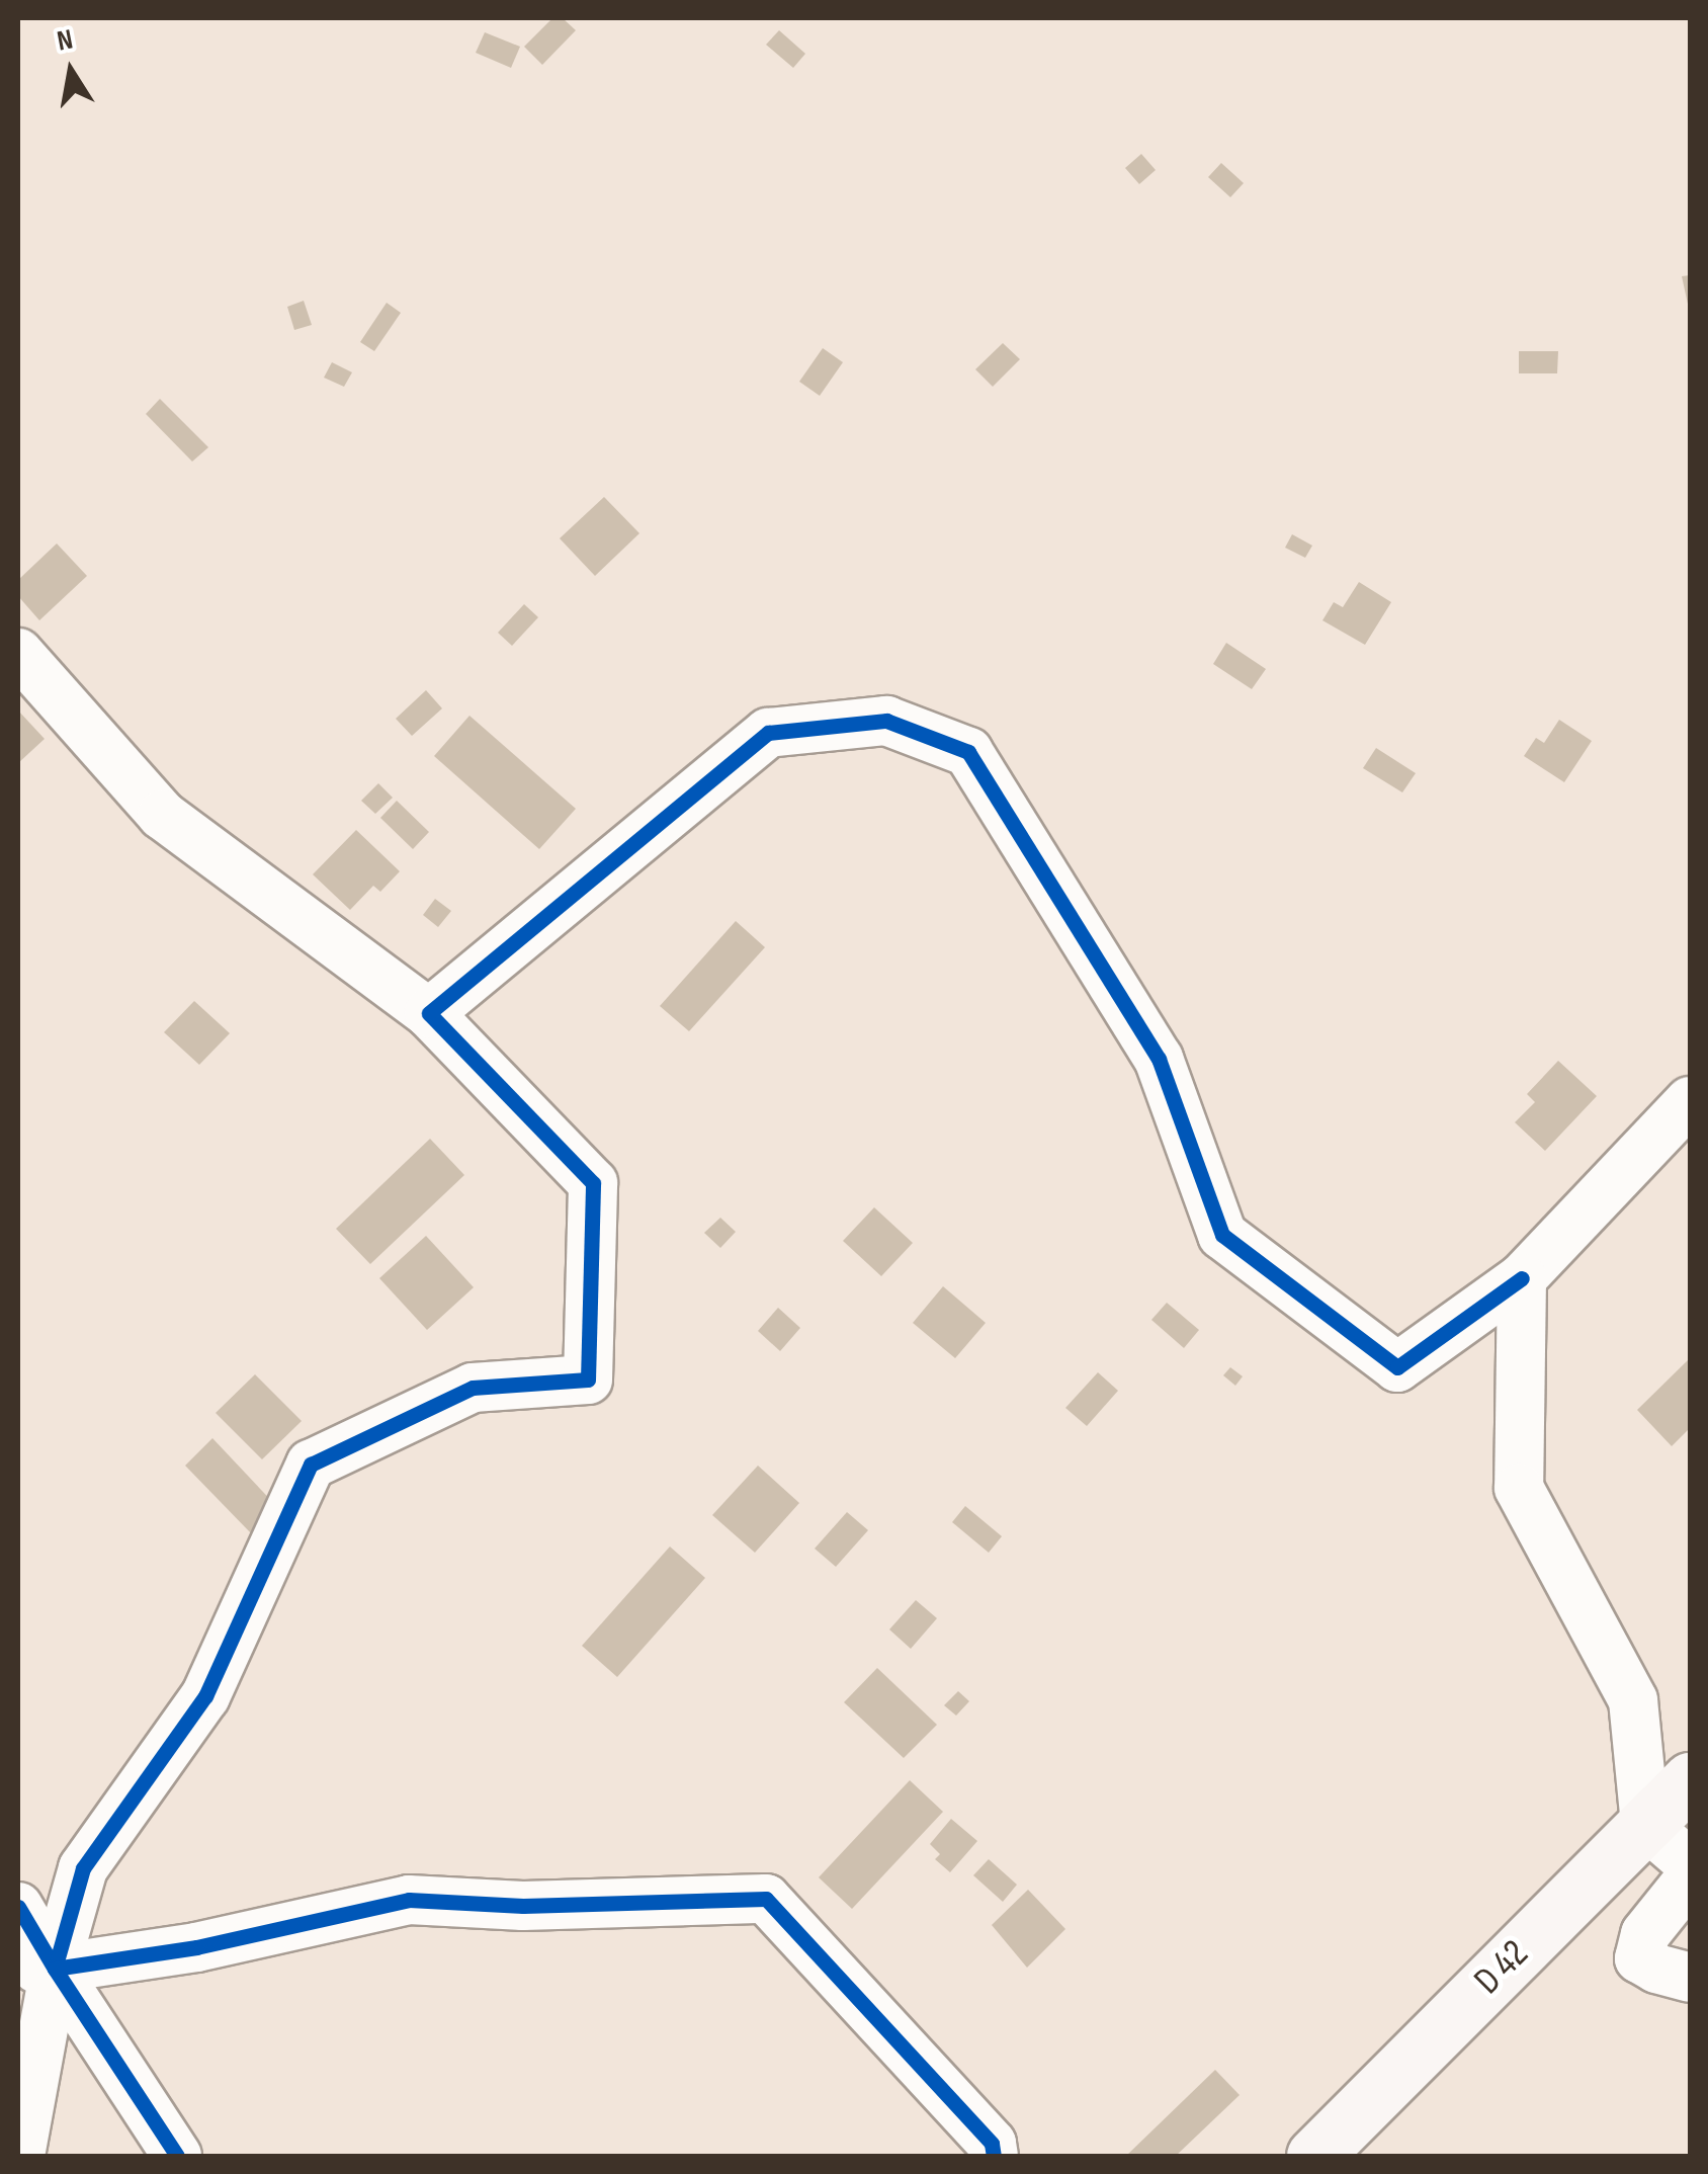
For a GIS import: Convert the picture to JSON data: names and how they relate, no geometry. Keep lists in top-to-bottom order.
{
  "streets": {
    "street": ["D 42"]
  },
  "north": "top"
}
